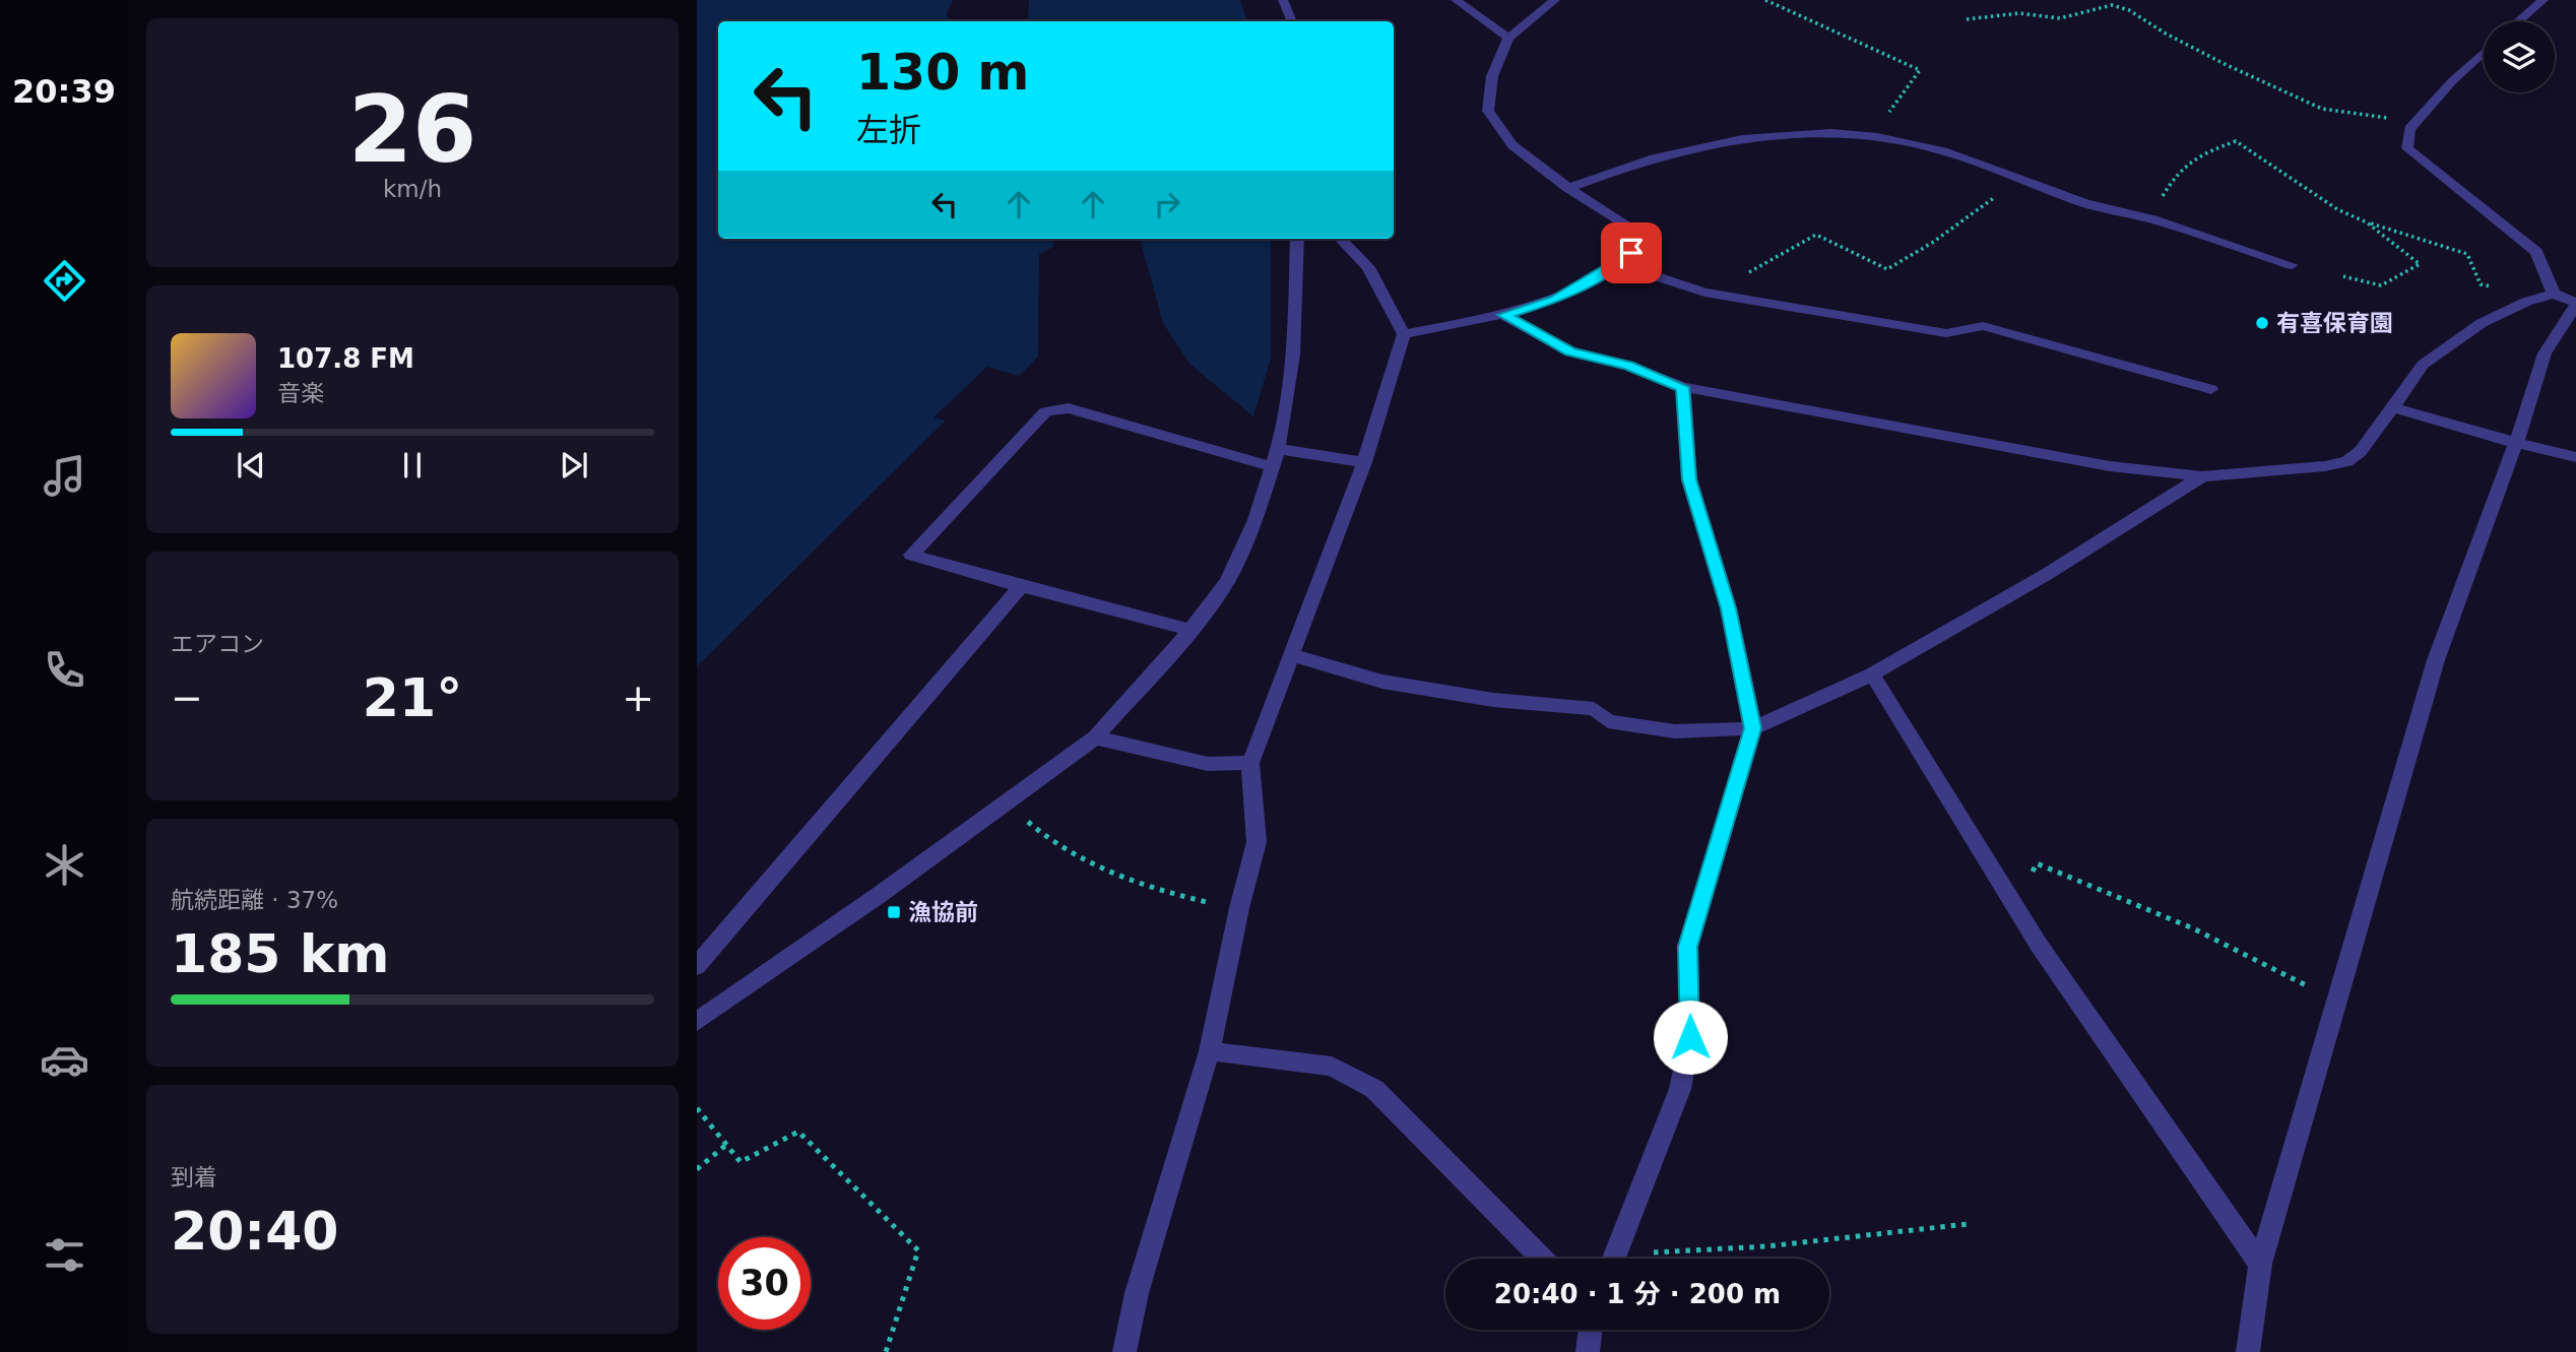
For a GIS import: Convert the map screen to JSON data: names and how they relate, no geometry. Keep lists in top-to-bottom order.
{
  "places": {
    "other": ["有喜保育園"],
    "transit": ["漁協前"]
  },
  "page": {
    "tabs": "20:39",
    "tile": [
      ["26", "km/h"],
      "エアコン",
      ["航続距離 · 37%", "185 km"],
      ["到着", "20:40"]
    ],
    "turn": ["130 m", "左折"],
    "song": ["107.8 FM", "音楽"],
    "heat": ["−", "21°", "+"],
    "limit": "30",
    "trip": "20:40 · 1 分 · 200 m"
  }
}
